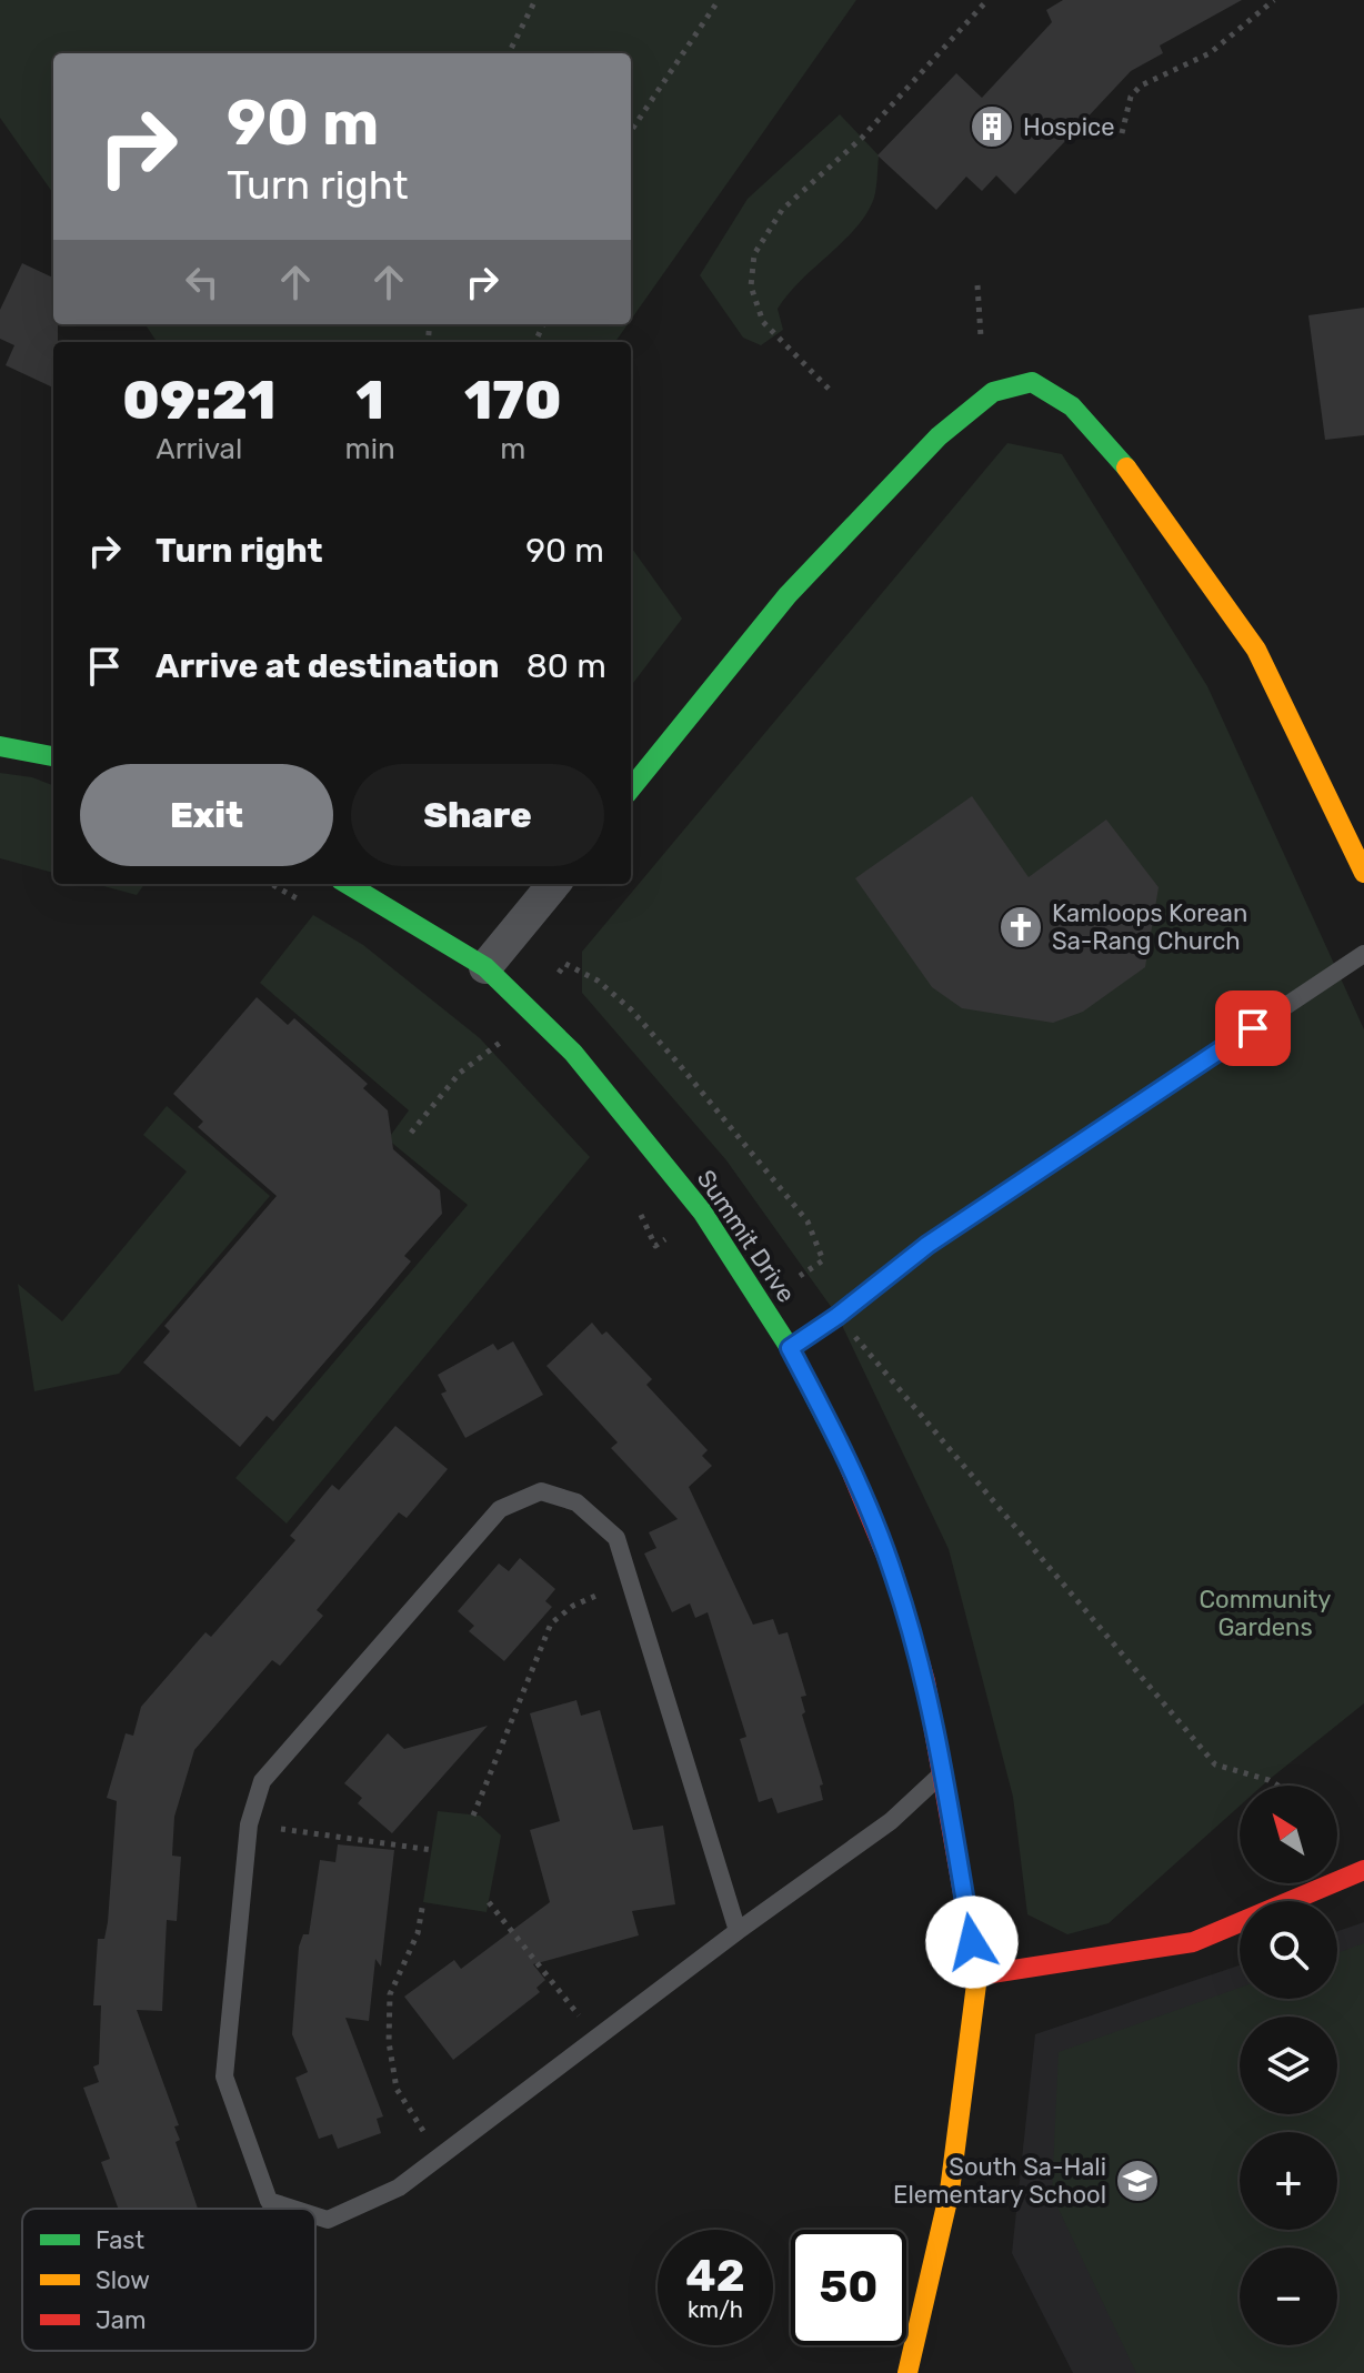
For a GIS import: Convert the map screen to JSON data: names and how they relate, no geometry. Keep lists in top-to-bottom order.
{
  "streets": {
    "main road": ["Summit Drive"]
  },
  "parks": ["Community Gardens"],
  "places": {
    "building": ["Hospice"],
    "church": ["Kamloops Korean Sa-Rang Church"],
    "school or university": ["South Sa-Hali Elementary School"]
  },
  "legend": ["Fast", "Slow", "Jam"],
  "north": "top left",
  "page": {
    "turn": ["90 m", "Turn right"],
    "eta": [
      "09:21",
      "Arrival",
      "1",
      "min",
      "170",
      "m"
    ],
    "list": [
      {
        "name": "Turn right",
        "value": "90 m"
      },
      {
        "name": "Arrive at destination",
        "value": "80 m"
      }
    ],
    "buttons": ["Exit", "Share"],
    "map_buttons": ["+", "−"],
    "speed": "42 km/h",
    "limit": "50"
  }
}
